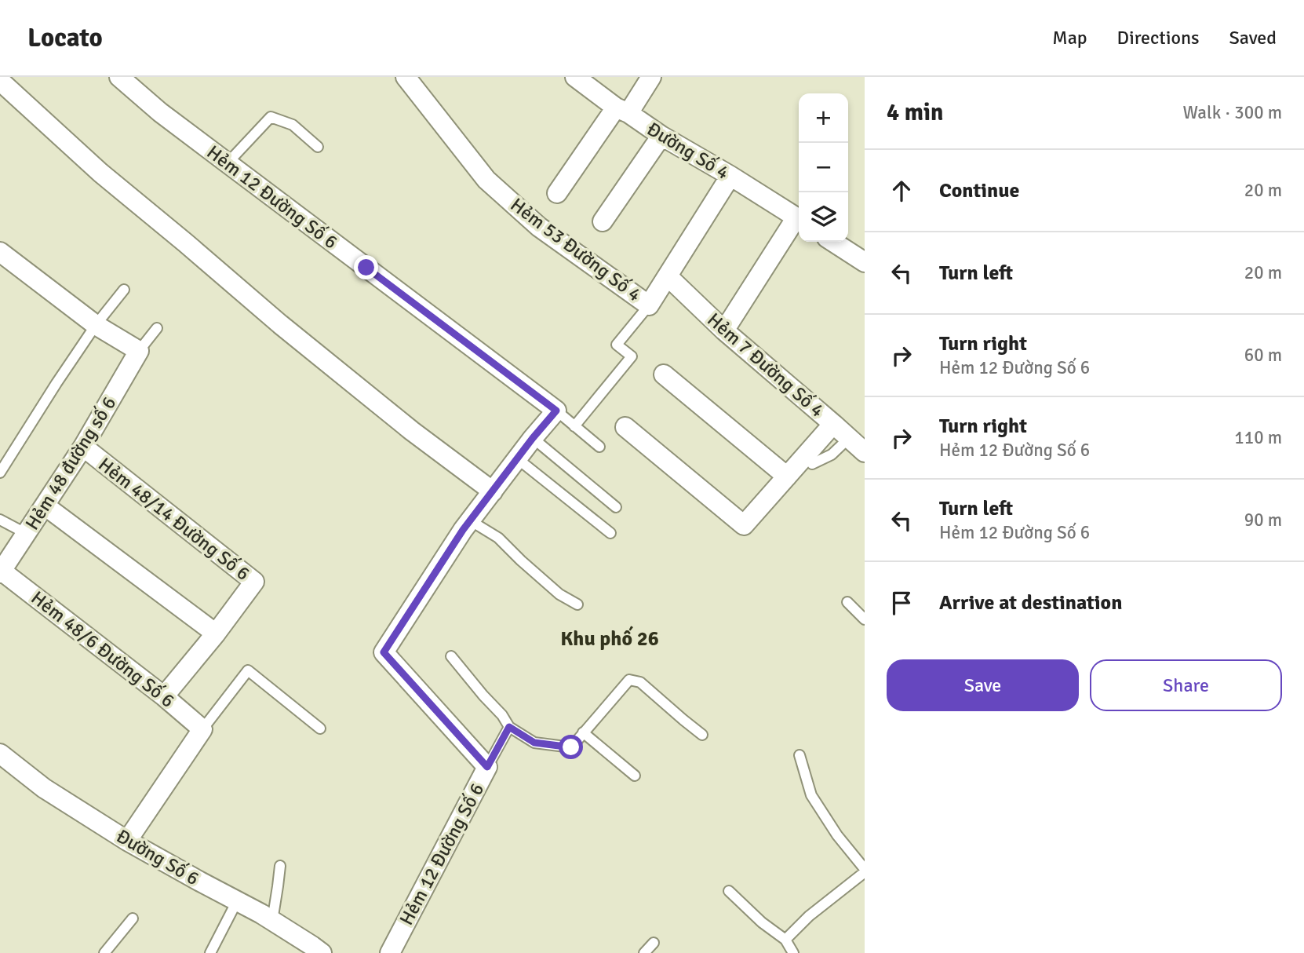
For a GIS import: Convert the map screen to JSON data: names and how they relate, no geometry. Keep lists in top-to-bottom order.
{
  "streets": {
    "street": [
      "Đường Số 4",
      "Hẻm 12 Đường Số 6",
      "Hẻm 53 Đường Số 4",
      "Hẻm 7 Đường Số 4",
      "Hẻm 48 đường số 6",
      "Hẻm 48/14 Đường Số 6",
      "Hẻm 48/6 Đường Số 6",
      "Đường Số 6"
    ]
  },
  "crossings": [
    ["Đường Số 4", "Hẻm 53 Đường Số 4"],
    ["Hẻm 53 Đường Số 4", "Hẻm 7 Đường Số 4"],
    ["Hẻm 48 đường số 6", "Hẻm 48/14 Đường Số 6"],
    ["Hẻm 48 đường số 6", "Hẻm 48/6 Đường Số 6"],
    ["Hẻm 48/14 Đường Số 6", "Hẻm 48/6 Đường Số 6"]
  ],
  "districts": ["Khu phố 26"],
  "page": {
    "header": "Locato",
    "nav": ["Map", "Directions", "Saved"],
    "heading": ["4 min", "Walk · 300 m"],
    "map_buttons": ["+", "−"],
    "list": [
      ["Continue", "20 m"],
      ["Turn left", "20 m"],
      ["Turn right", "Hẻm 12 Đường Số 6", "60 m"],
      ["Turn right", "Hẻm 12 Đường Số 6", "110 m"],
      ["Turn left", "Hẻm 12 Đường Số 6", "90 m"],
      "Arrive at destination"
    ],
    "buttons": ["Save", "Share"]
  }
}
